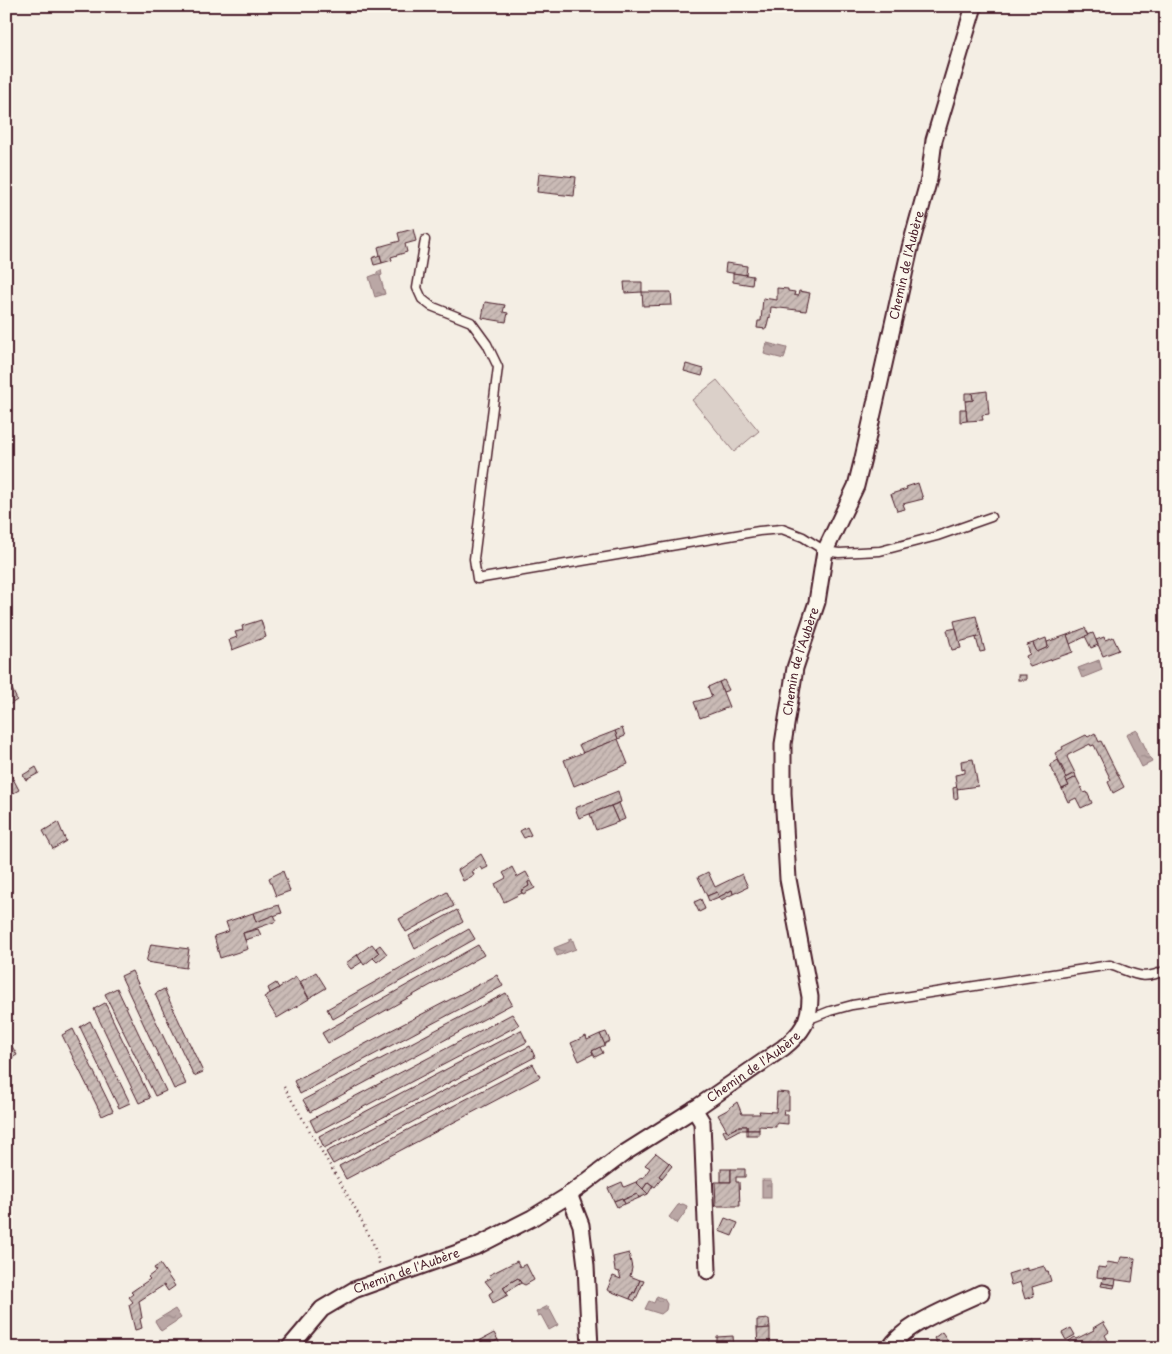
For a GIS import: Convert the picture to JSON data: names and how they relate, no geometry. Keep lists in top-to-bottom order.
{
  "streets": {
    "street": ["Chemin de l'Aubère"]
  }
}
